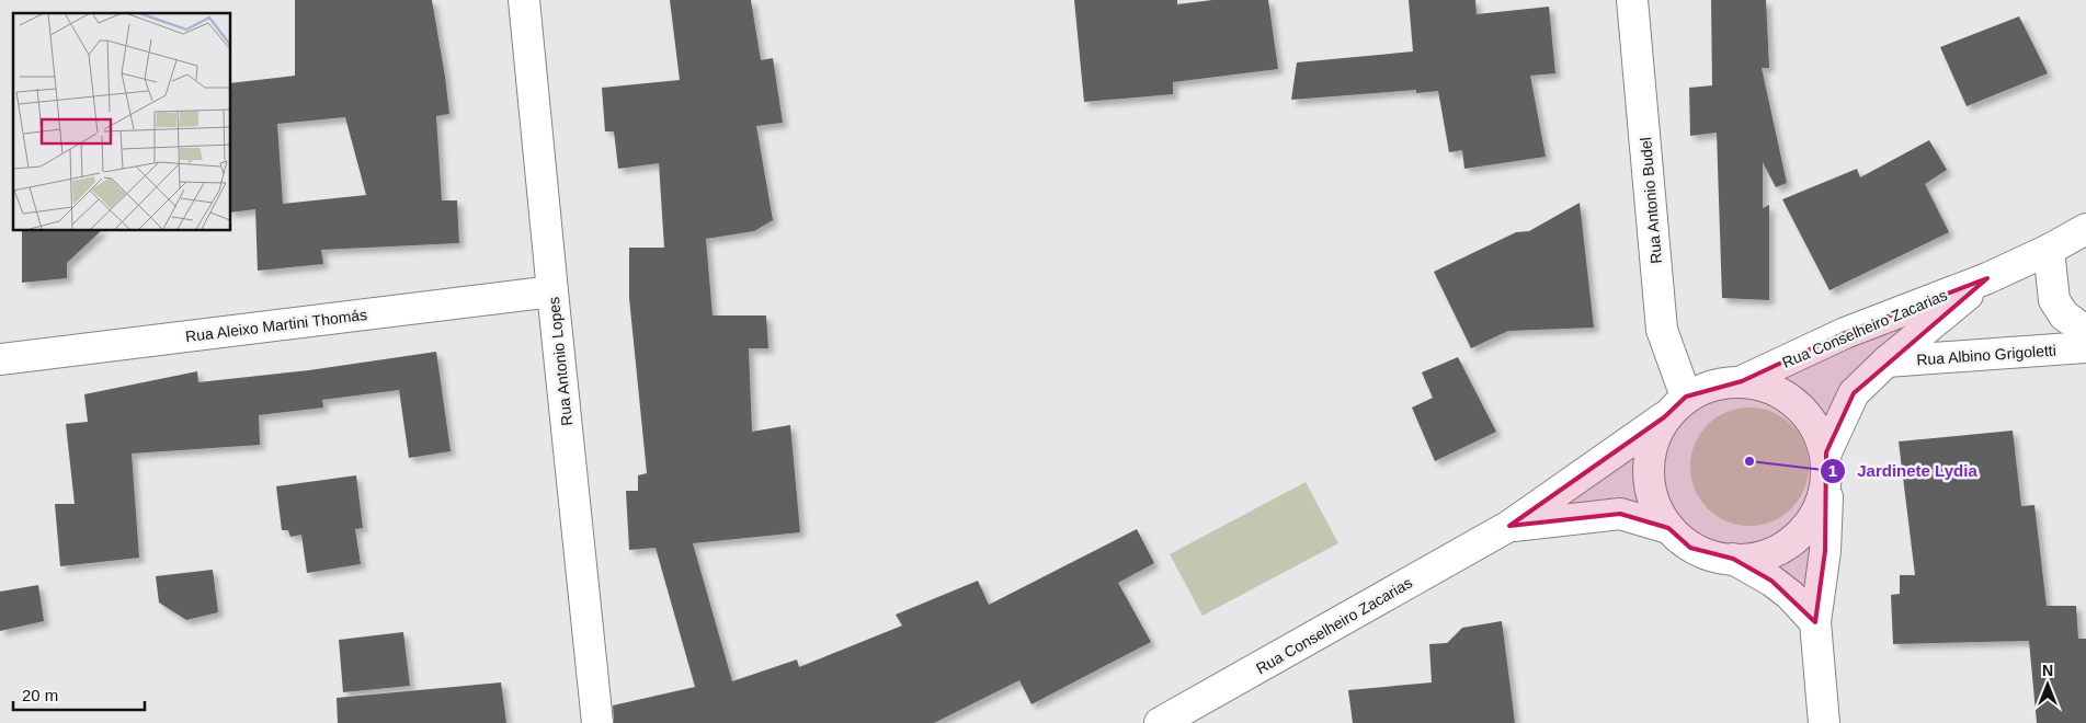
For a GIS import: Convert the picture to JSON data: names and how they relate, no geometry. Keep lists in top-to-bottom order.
{
  "streets": {
    "street": [
      "Rua Antonio Budel",
      "Rua Aleixo Martini Thomás",
      "Rua Conselheiro Zacarias",
      "Rua Albino Grigoletti",
      "Rua Antonio Lopes"
    ]
  },
  "crossings": [
    ["Rua Antonio Budel", "Rua Conselheiro Zacarias"],
    ["Rua Aleixo Martini Thomás", "Rua Antonio Lopes"],
    ["Rua Conselheiro Zacarias", "Rua Albino Grigoletti"]
  ],
  "places": ["Jardinete Lydia"],
  "scale_bar": "20 m",
  "north": "top"
}
